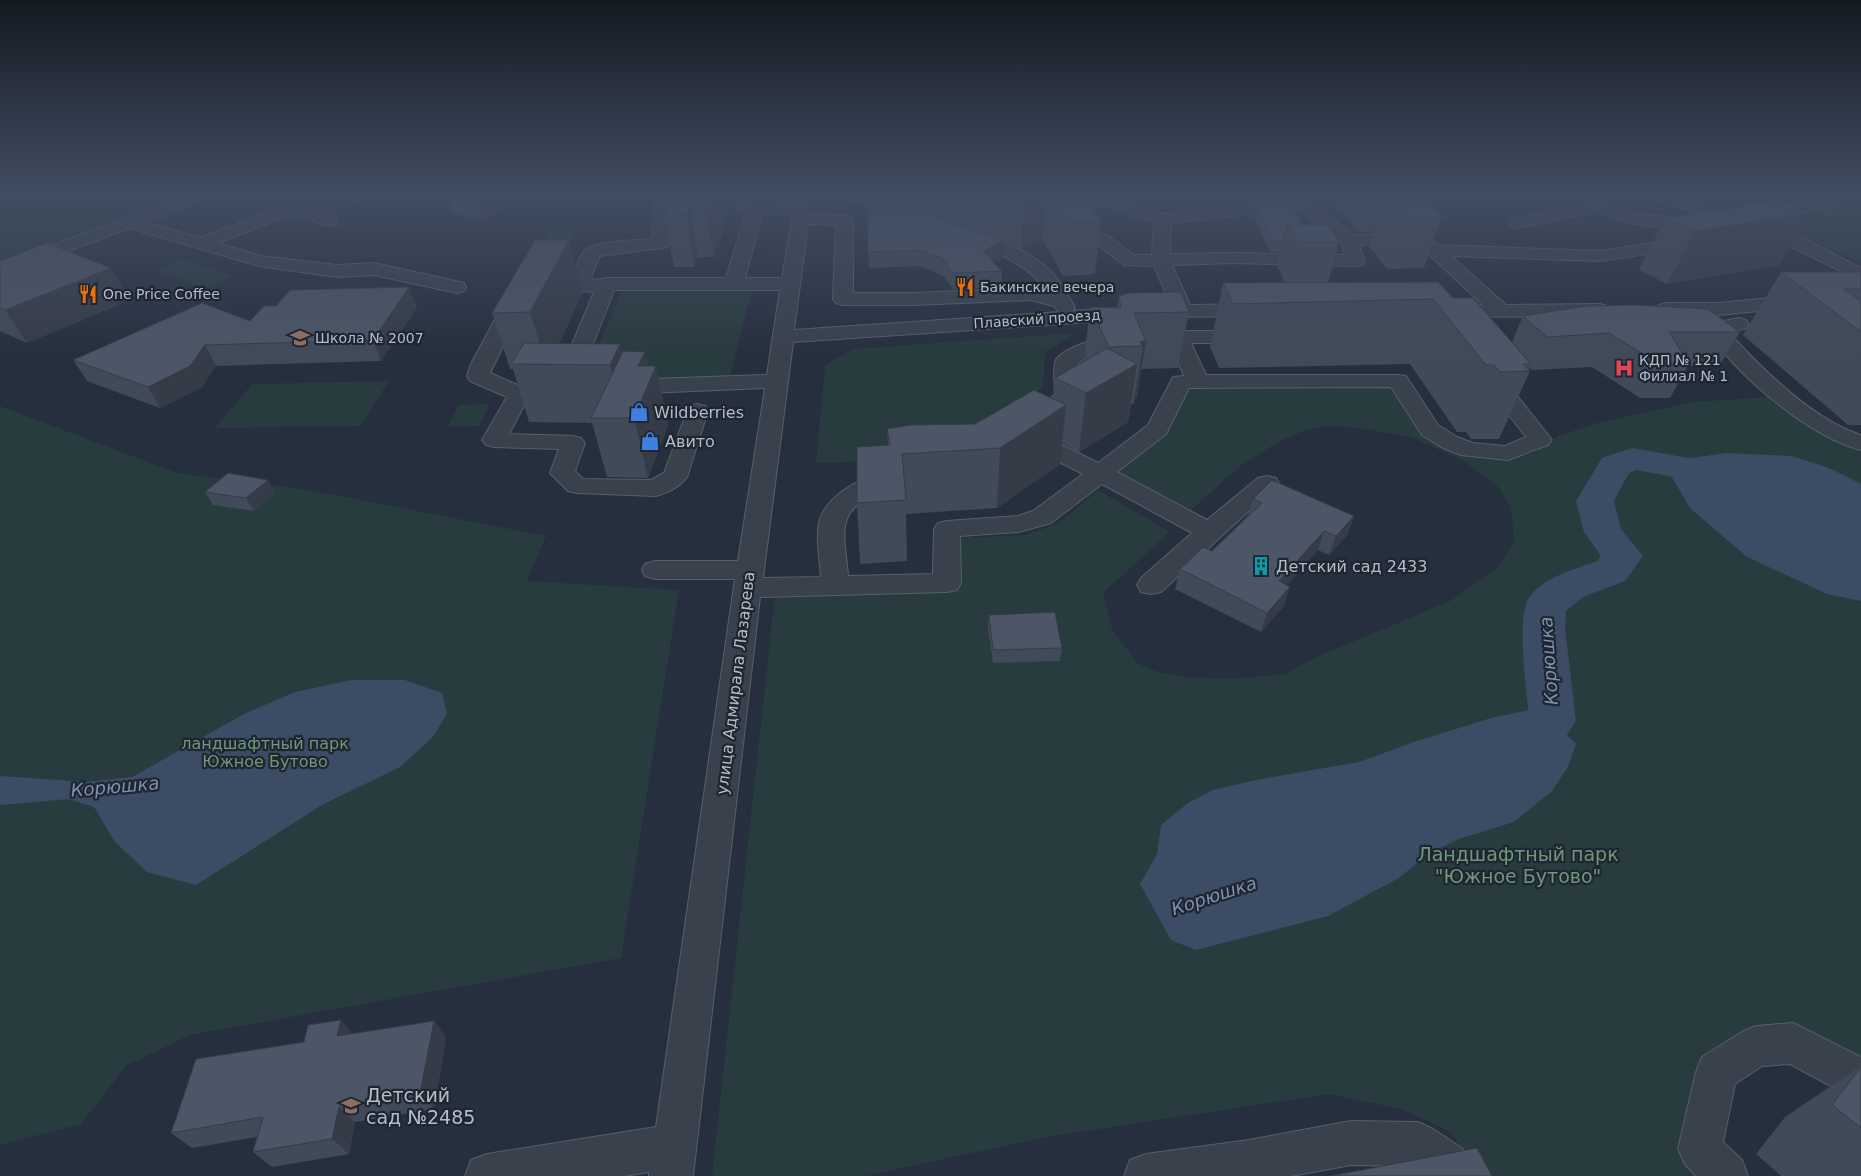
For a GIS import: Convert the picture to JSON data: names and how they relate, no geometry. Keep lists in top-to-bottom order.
{
  "streets": {
    "street": ["Плавский проезд", "улица Адмирала Лазарева"]
  },
  "crossings": [
    ["Плавский проезд", "улица Адмирала Лазарева"]
  ],
  "water": ["Корюшка"],
  "parks": ["ландшафтный парк Южное Бутово", "Ландшафтный парк \"Южное Бутово\""],
  "places": {
    "restaurant": ["Бакинские вечера", "One Price Coffee"],
    "school or university": ["Школа № 2007", "Детский сад №2485"],
    "hospital": ["КДП № 121 Филиал № 1"],
    "shop": ["Wildberries", "Авито"],
    "building": ["Детский сад 2433"]
  }
}
